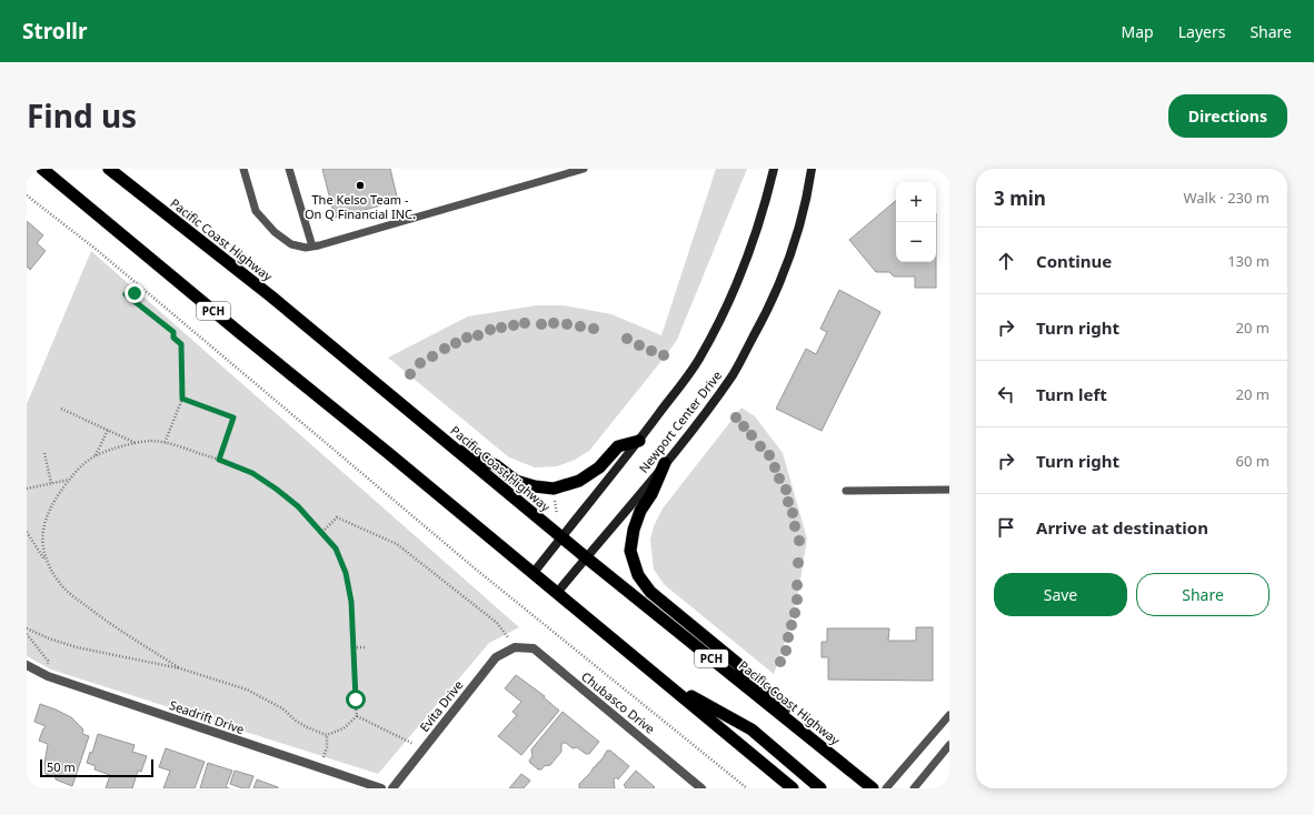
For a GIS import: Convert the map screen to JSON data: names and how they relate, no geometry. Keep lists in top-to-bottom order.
{
  "streets": {
    "highway": ["Pacific Coast Highway", "PCH"],
    "main road": ["Newport Center Drive"],
    "street": ["Chubasco Drive", "Evita Drive", "Seadrift Drive"]
  },
  "crossings": [
    ["Pacific Coast Highway", "Newport Center Drive"],
    ["PCH", "Newport Center Drive"],
    ["Chubasco Drive", "Evita Drive"]
  ],
  "places": ["The Kelso Team - On Q Financial INC."],
  "scale_bar": "50 m",
  "page": {
    "header": "Strollr",
    "nav": ["Map", "Layers", "Share"],
    "title": "Find us",
    "buttons": [
      "Directions",
      ["Save", "Share"]
    ],
    "heading": ["3 min", "Walk · 230 m"],
    "map_buttons": ["+", "−"],
    "list": [
      ["Continue", "130 m"],
      ["Turn right", "20 m"],
      ["Turn left", "20 m"],
      ["Turn right", "60 m"],
      "Arrive at destination"
    ],
    "scale": "50 m"
  }
}
